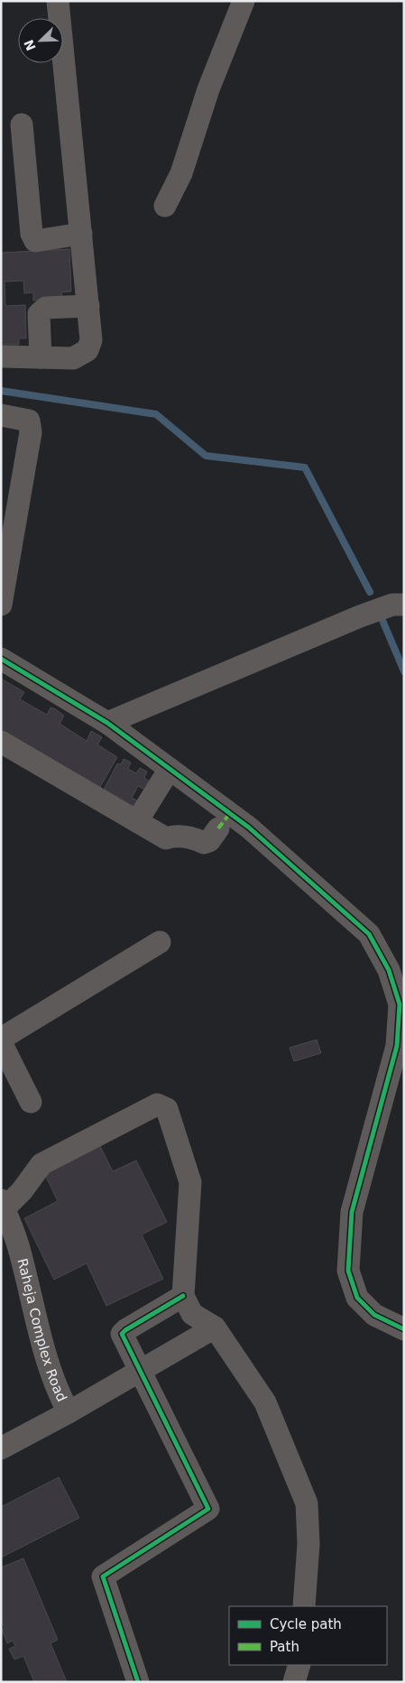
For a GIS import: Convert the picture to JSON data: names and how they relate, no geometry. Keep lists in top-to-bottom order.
{
  "streets": {
    "street": ["Raheja Complex Road"]
  },
  "legend": ["Cycle path", "Path"],
  "north": "bottom left"
}
